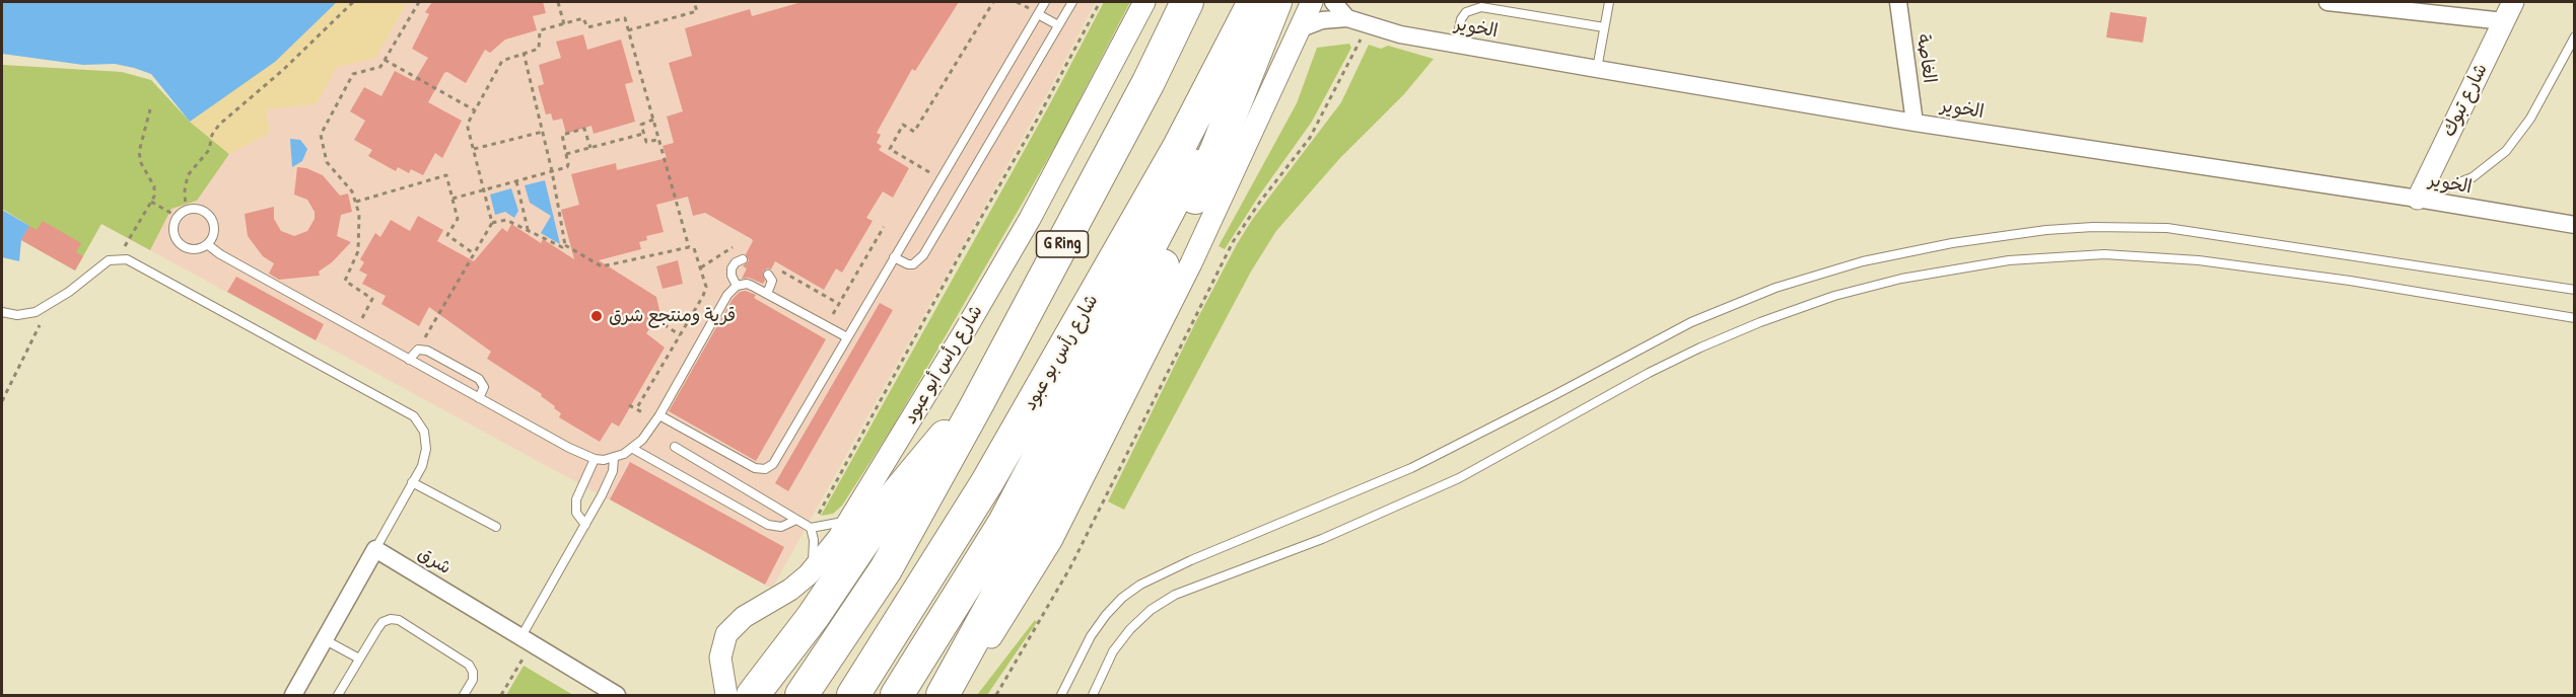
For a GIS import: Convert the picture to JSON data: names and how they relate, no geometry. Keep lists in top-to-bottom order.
{
  "streets": {
    "highway": ["G Ring", "شارع رأس بو عبود"],
    "street": [
      "الخوير",
      "الغاصة",
      "شارع تبوك",
      "شارع رأس أبو عبود",
      "شرق"
    ]
  },
  "crossings": [
    ["الخوير", "الغاصة"],
    ["الخوير", "شارع تبوك"]
  ],
  "places": ["قرية ومنتجع شرق"]
}
